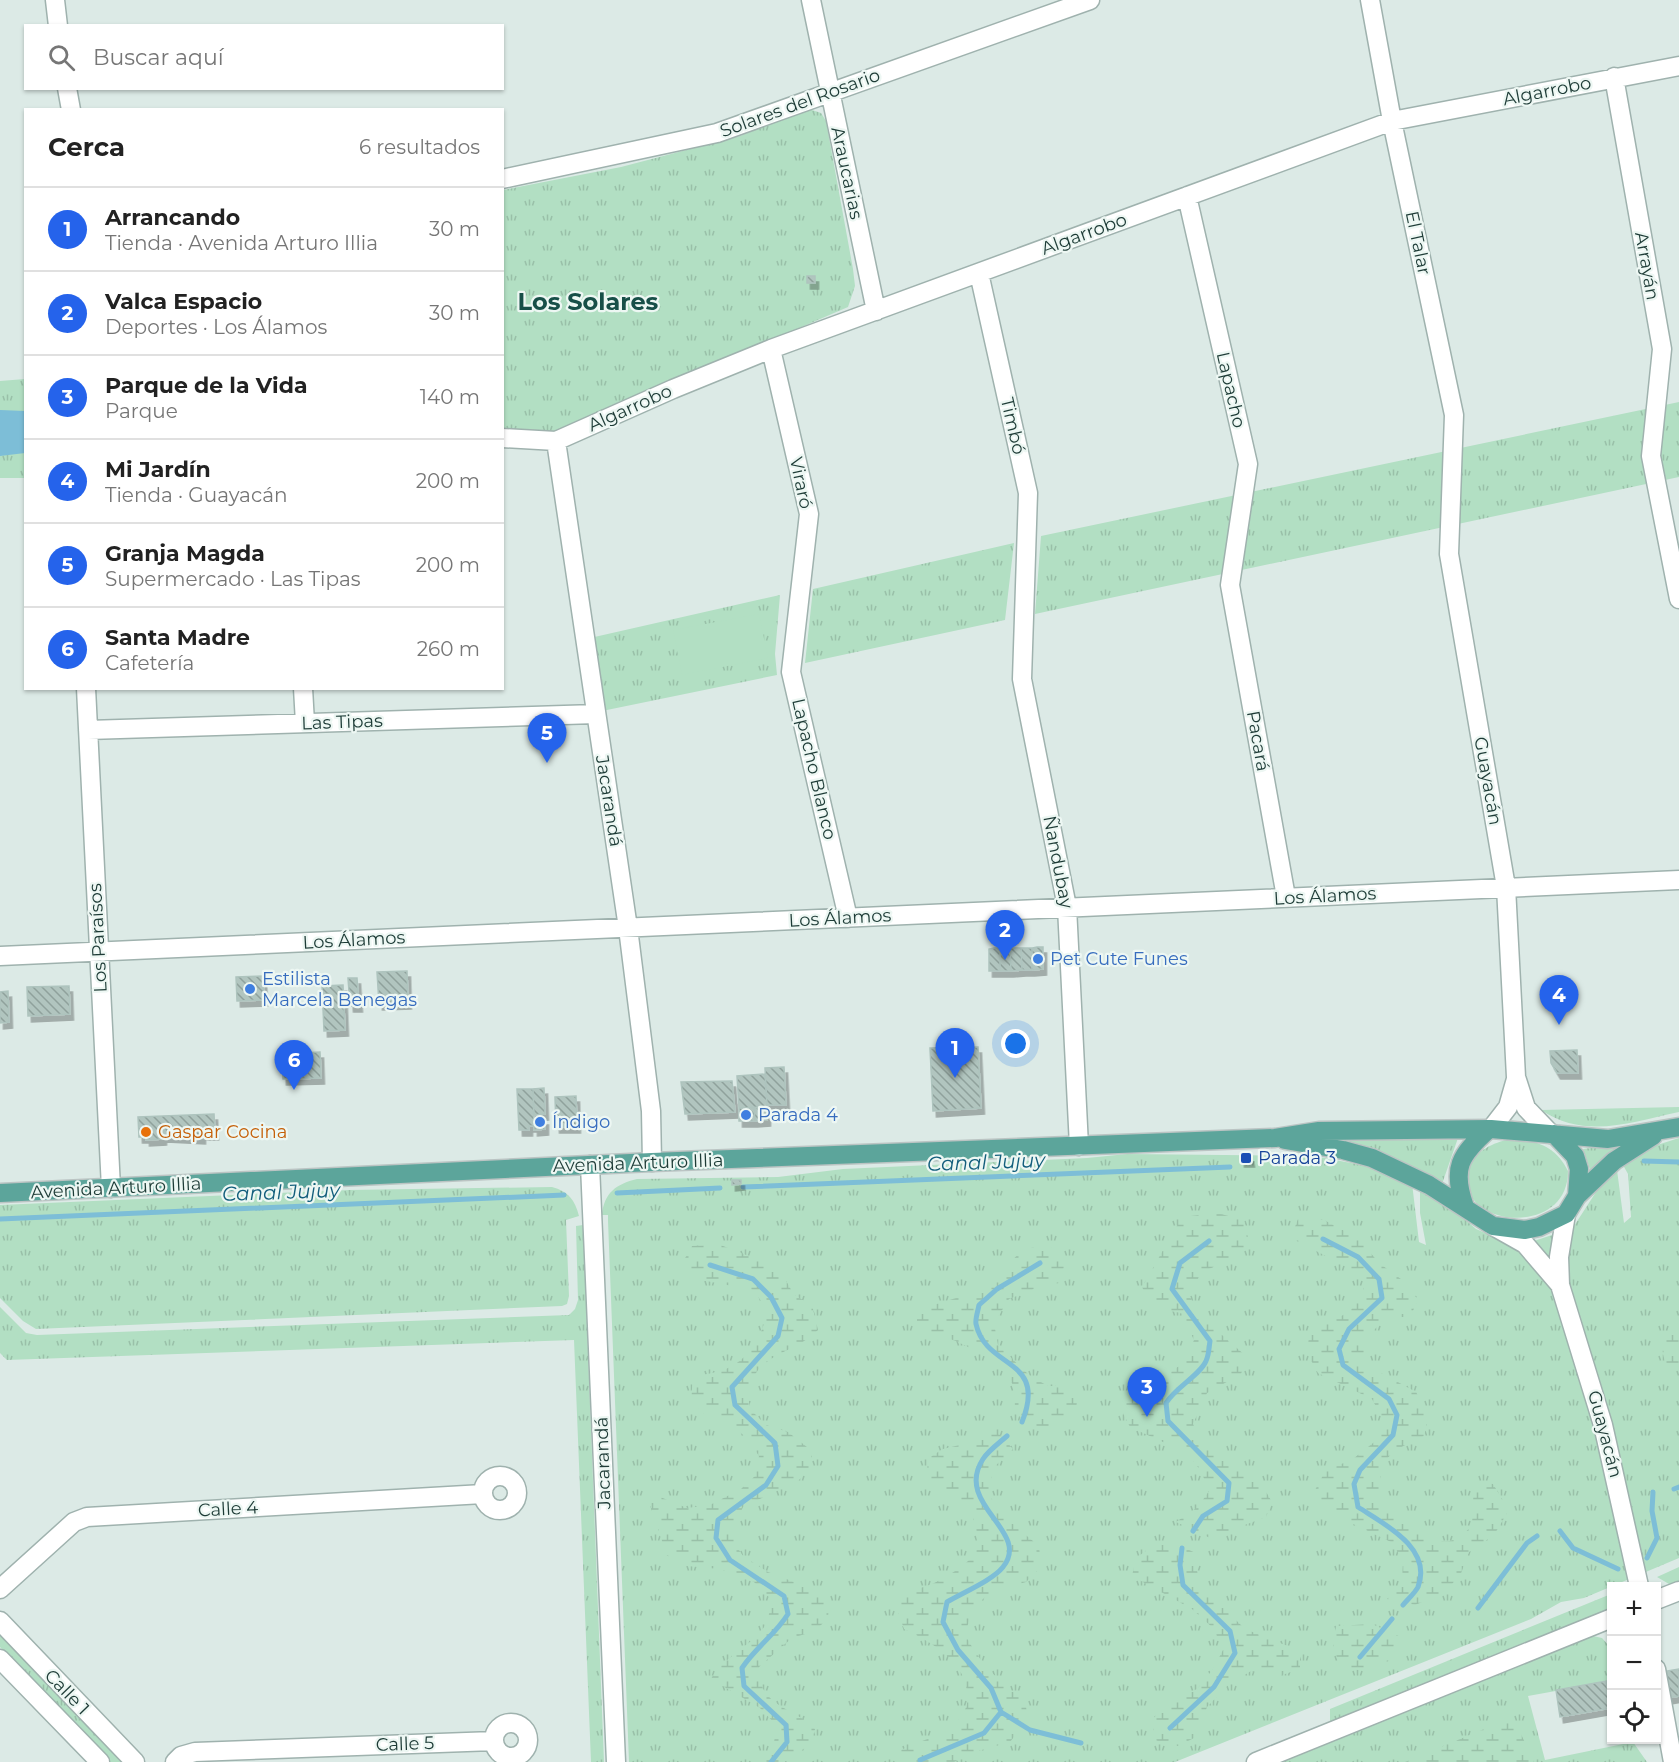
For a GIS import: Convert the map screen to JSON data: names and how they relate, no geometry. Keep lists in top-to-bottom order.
{
  "streets": {
    "main road": ["Avenida Arturo Illia"],
    "street": [
      "Algarrobo",
      "Solares del Rosario",
      "Araucarias",
      "El Talar",
      "Arrayán",
      "Lapacho",
      "Timbó",
      "Viraró",
      "Las Tipas",
      "Pacará",
      "Lapacho Blanco",
      "Guayacán",
      "Jacarandá",
      "Ñandubay",
      "Los Álamos",
      "Los Paraísos",
      "Calle 4",
      "Calle 1",
      "Calle 5"
    ]
  },
  "crossings": [
    ["Algarrobo", "Araucarias"],
    ["Algarrobo", "El Talar"],
    ["Algarrobo", "Arrayán"],
    ["Algarrobo", "Lapacho"],
    ["Algarrobo", "Timbó"],
    ["Algarrobo", "Viraró"],
    ["Algarrobo", "Jacarandá"],
    ["Solares del Rosario", "Araucarias"],
    ["El Talar", "Guayacán"],
    ["Lapacho", "Pacará"],
    ["Timbó", "Ñandubay"],
    ["Viraró", "Lapacho Blanco"],
    ["Las Tipas", "Jacarandá"],
    ["Las Tipas", "Los Paraísos"],
    ["Pacará", "Los Álamos"],
    ["Lapacho Blanco", "Los Álamos"],
    ["Guayacán", "Los Álamos"],
    ["Guayacán", "Avenida Arturo Illia"],
    ["Jacarandá", "Los Álamos"],
    ["Jacarandá", "Avenida Arturo Illia"],
    ["Ñandubay", "Los Álamos"],
    ["Ñandubay", "Avenida Arturo Illia"],
    ["Los Álamos", "Los Paraísos"],
    ["Los Paraísos", "Avenida Arturo Illia"]
  ],
  "districts": ["Los Solares"],
  "water": ["Canal Jujuy"],
  "places": {
    "other": [
      "Pet Cute Funes",
      "Estilista Marcela Benegas",
      "Parada 4",
      "Índigo",
      "Gaspar Cocina"
    ],
    "transit": ["Parada 3"]
  },
  "page": {
    "search": "Buscar aquí",
    "heading": ["Cerca", "6 resultados"],
    "list": [
      {
        "mark": "1",
        "name": "Arrancando",
        "note": "Tienda · Avenida Arturo Illia",
        "value": "30 m"
      },
      {
        "mark": "2",
        "name": "Valca Espacio",
        "note": "Deportes · Los Álamos",
        "value": "30 m"
      },
      {
        "mark": "3",
        "name": "Parque de la Vida",
        "note": "Parque",
        "value": "140 m"
      },
      {
        "mark": "4",
        "name": "Mi Jardín",
        "note": "Tienda · Guayacán",
        "value": "200 m"
      },
      {
        "mark": "5",
        "name": "Granja Magda",
        "note": "Supermercado · Las Tipas",
        "value": "200 m"
      },
      {
        "mark": "6",
        "name": "Santa Madre",
        "note": "Cafetería",
        "value": "260 m"
      }
    ],
    "pins": [
      "5",
      "2",
      "4",
      "1",
      "6",
      "3"
    ],
    "map_buttons": ["+", "−"]
  }
}
